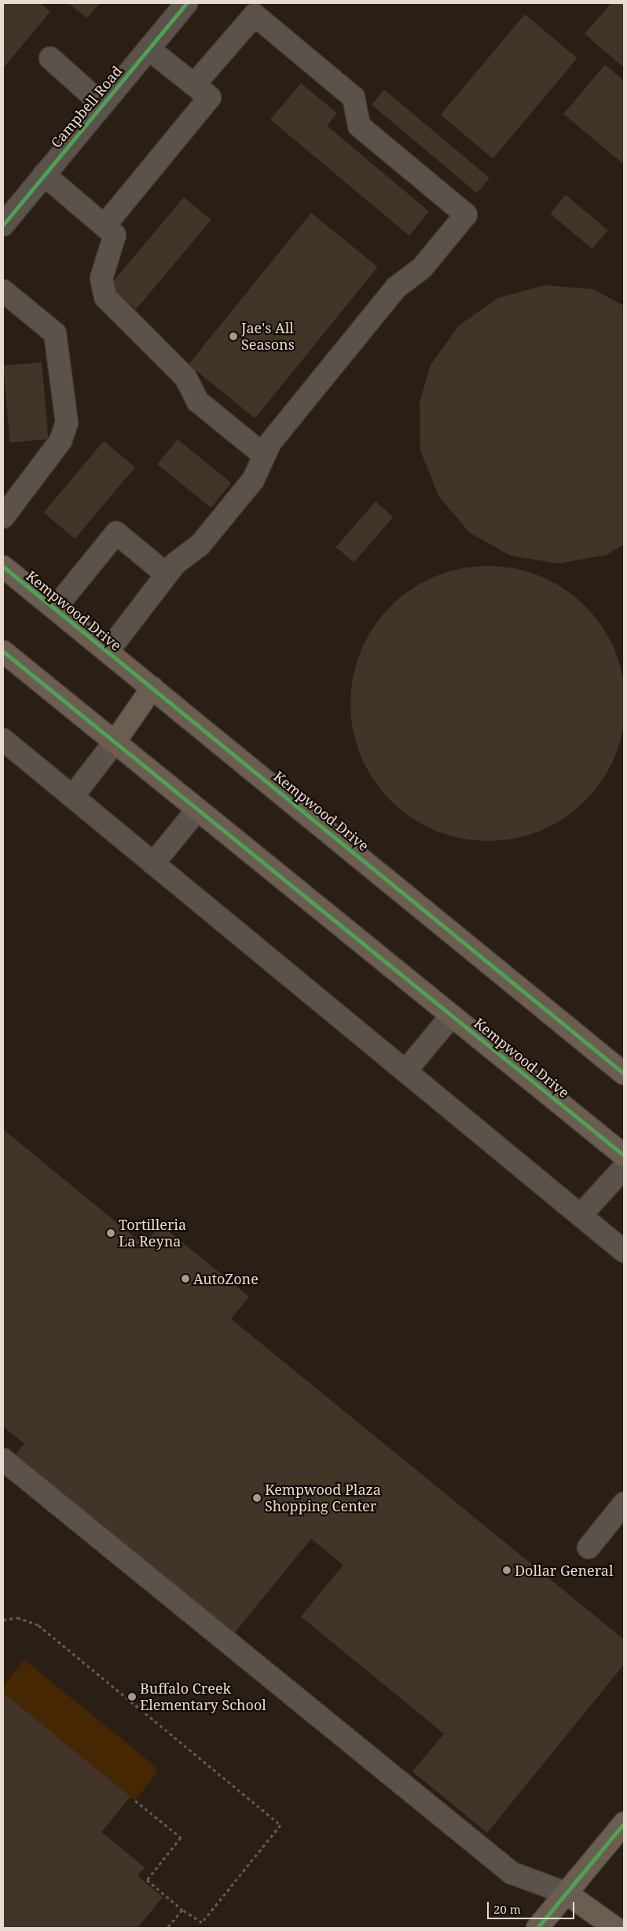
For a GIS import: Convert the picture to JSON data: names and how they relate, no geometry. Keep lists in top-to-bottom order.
{
  "streets": {
    "main road": ["Kempwood Drive"],
    "street": ["Campbell Road"]
  },
  "places": [
    "Jae's All Seasons",
    "Tortilleria La Reyna",
    "AutoZone",
    "Kempwood Plaza Shopping Center",
    "Dollar General",
    "Buffalo Creek Elementary School"
  ],
  "scale_bar": "20 m"
}
